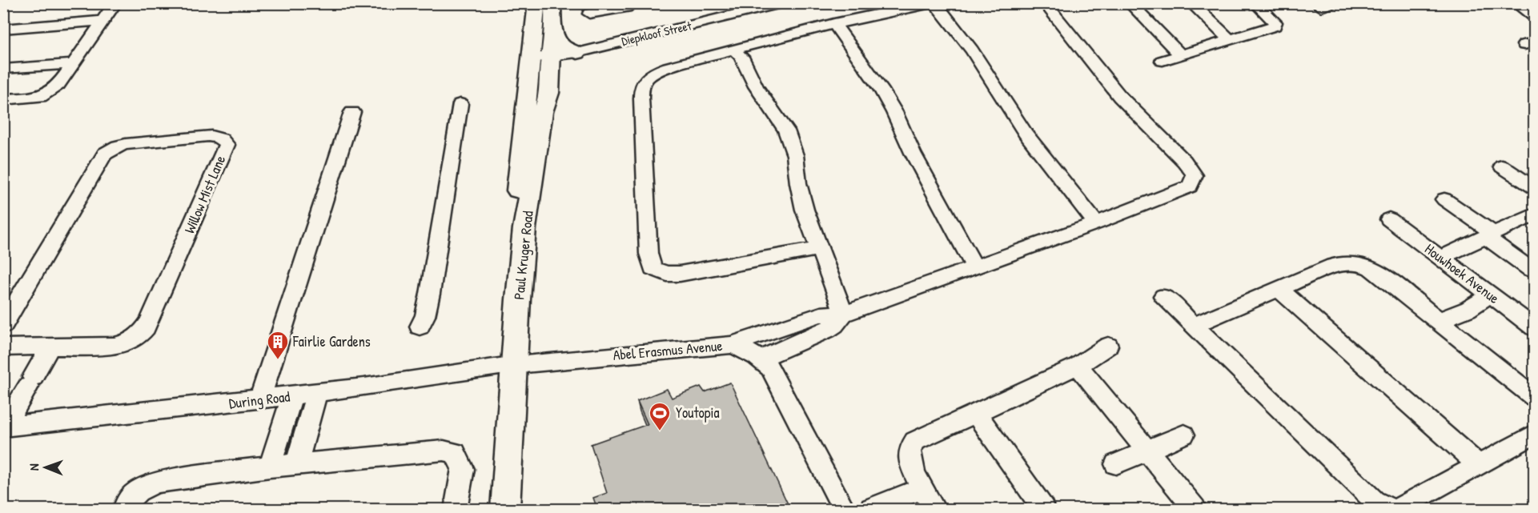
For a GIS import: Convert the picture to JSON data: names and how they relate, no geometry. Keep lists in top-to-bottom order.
{
  "streets": {
    "street": [
      "Diepkloof Street",
      "Willow Mist Lane",
      "Paul Kruger Road",
      "Houwhoek Avenue",
      "Abel Erasmus Avenue",
      "During Road"
    ]
  },
  "crossings": [
    ["Diepkloof Street", "Paul Kruger Road"],
    ["Paul Kruger Road", "Abel Erasmus Avenue"],
    ["Paul Kruger Road", "During Road"],
    ["Abel Erasmus Avenue", "During Road"]
  ],
  "places": {
    "building": ["Fairlie Gardens"],
    "sports": ["Youtopia"]
  },
  "north": "left"
}
